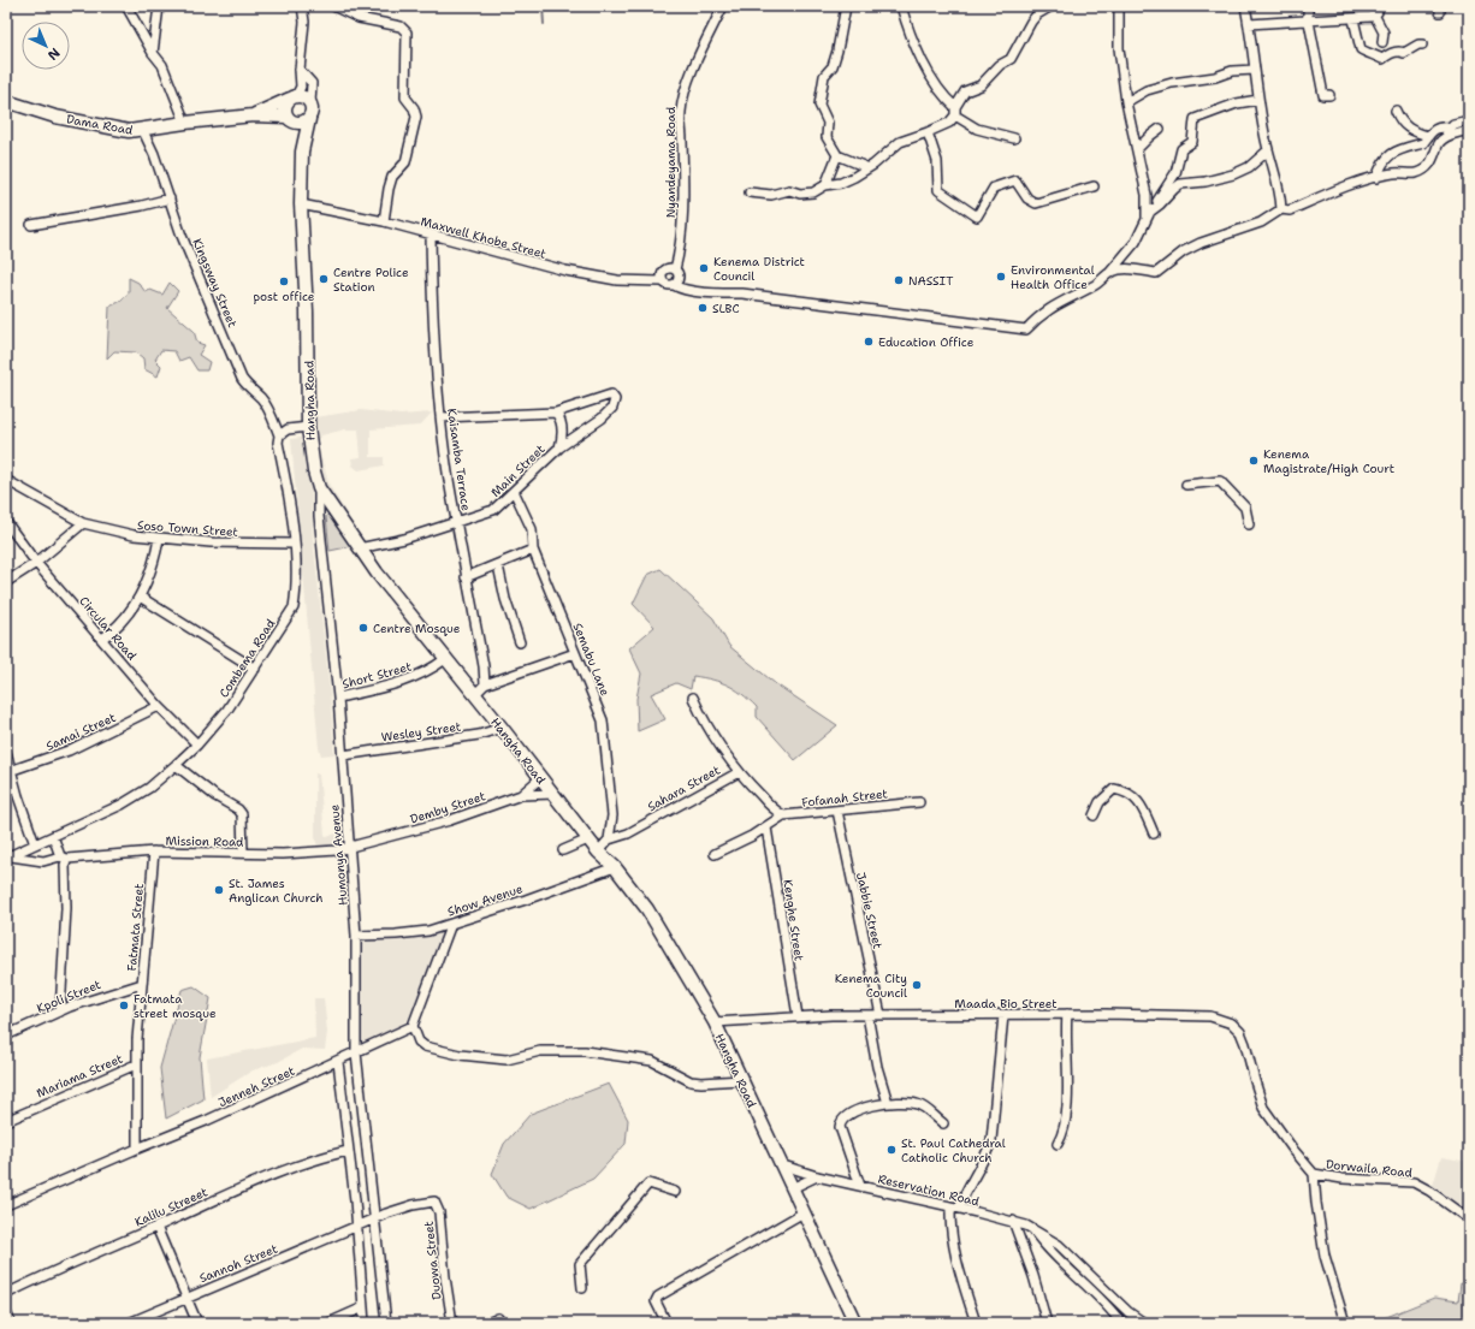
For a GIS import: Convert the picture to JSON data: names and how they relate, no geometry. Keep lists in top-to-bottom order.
{
  "streets": {
    "highway": ["Dama Road", "Hangha Road"],
    "street": [
      "Nyandeyama Road",
      "Maxwell Khobe Street",
      "Kingsway Street",
      "Kaisamba Terrace",
      "Main Street",
      "Soso Town Street",
      "Circular Road",
      "Combema Road",
      "Semabu Lane",
      "Short Street",
      "Samai Street",
      "Wesley Street",
      "Sahara Street",
      "Fofanah Street",
      "Demby Street",
      "Mission Road",
      "Humonya Avenue",
      "Show Avenue",
      "Jabbie Street",
      "Kenghe Street",
      "Fatmata Street",
      "Kpoli Street",
      "Maada Bio Street",
      "Mariama Street",
      "Jenneh Street",
      "Dorwaila Road",
      "Reservation Road",
      "Kalilu Streeet",
      "Duowa Street",
      "Sannoh Street"
    ]
  },
  "crossings": [
    ["Dama Road", "Kingsway Street"],
    ["Nyandeyama Road", "Maxwell Khobe Street"],
    ["Maxwell Khobe Street", "Hangha Road"],
    ["Maxwell Khobe Street", "Kaisamba Terrace"],
    ["Kingsway Street", "Combema Road"],
    ["Hangha Road", "Main Street"],
    ["Hangha Road", "Short Street"],
    ["Hangha Road", "Wesley Street"],
    ["Hangha Road", "Demby Street"],
    ["Hangha Road", "Humonya Avenue"],
    ["Hangha Road", "Show Avenue"],
    ["Hangha Road", "Maada Bio Street"],
    ["Hangha Road", "Reservation Road"],
    ["Kaisamba Terrace", "Main Street"],
    ["Main Street", "Semabu Lane"],
    ["Soso Town Street", "Combema Road"],
    ["Circular Road", "Combema Road"],
    ["Circular Road", "Samai Street"],
    ["Semabu Lane", "Sahara Street"],
    ["Short Street", "Humonya Avenue"],
    ["Wesley Street", "Humonya Avenue"],
    ["Sahara Street", "Fofanah Street"],
    ["Fofanah Street", "Jabbie Street"],
    ["Demby Street", "Mission Road"],
    ["Demby Street", "Humonya Avenue"],
    ["Mission Road", "Humonya Avenue"],
    ["Mission Road", "Fatmata Street"],
    ["Humonya Avenue", "Show Avenue"],
    ["Humonya Avenue", "Jenneh Street"],
    ["Humonya Avenue", "Duowa Street"],
    ["Humonya Avenue", "Sannoh Street"],
    ["Jabbie Street", "Maada Bio Street"],
    ["Kenghe Street", "Maada Bio Street"],
    ["Fatmata Street", "Kpoli Street"],
    ["Fatmata Street", "Mariama Street"],
    ["Fatmata Street", "Jenneh Street"],
    ["Maada Bio Street", "Dorwaila Road"],
    ["Duowa Street", "Sannoh Street"]
  ],
  "places": [
    "Kenema District Council",
    "Environmental Health Office",
    "Centre Police Station",
    "NASSIT",
    "post office",
    "SLBC",
    "Education Office",
    "Kenema Magistrate/High Court",
    "Centre Mosque",
    "St. James Anglican Church",
    "Kenema City Council",
    "Fatmata street mosque",
    "St. Paul Cathedral Catholic Church"
  ],
  "north": "bottom right"
}
